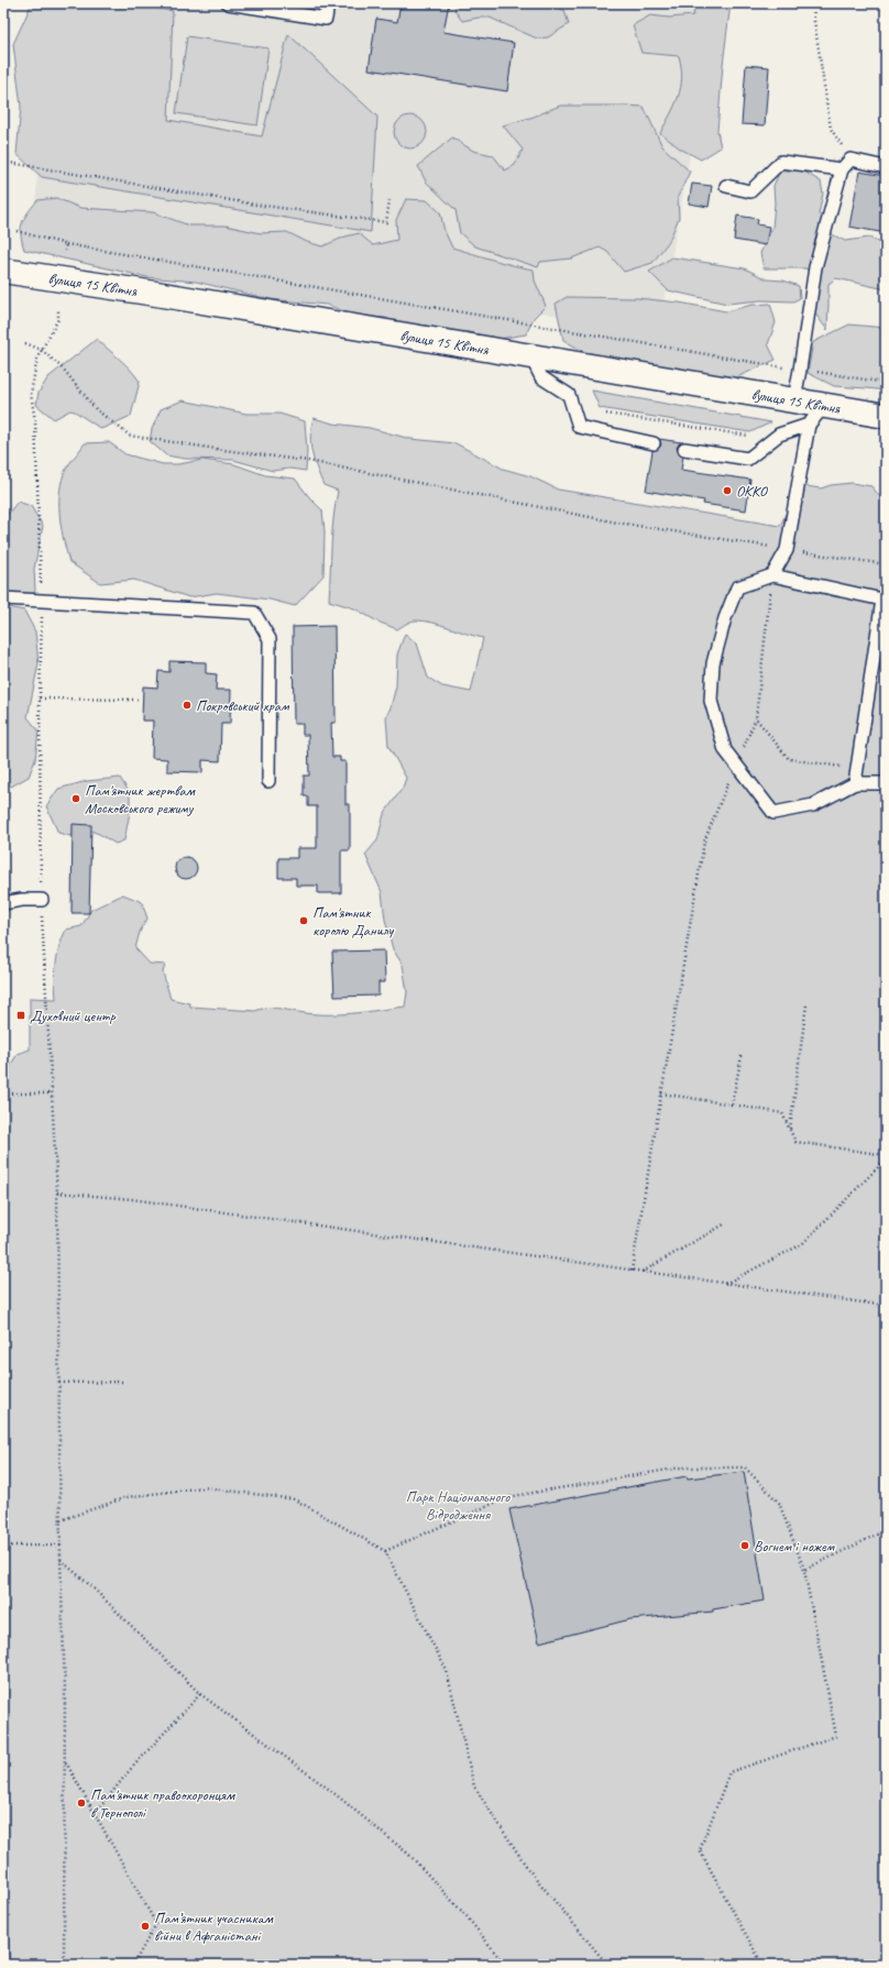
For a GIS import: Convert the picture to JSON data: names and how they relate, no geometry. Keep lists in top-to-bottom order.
{
  "streets": {
    "highway": ["вулиця 15 Квітня"]
  },
  "parks": ["Парк Національного Відродження"],
  "places": {
    "other": [
      "ОККО",
      "Покровський храм",
      "Пам'ятник жертвам Московського режиму",
      "Пам'ятник королю Данилу",
      "Вогнем і ножем",
      "Пам'ятник правоохоронцям в Тернополі",
      "Пам’ятник учасникам війни в Афганістані"
    ],
    "transit": ["Духовний центр"]
  }
}
